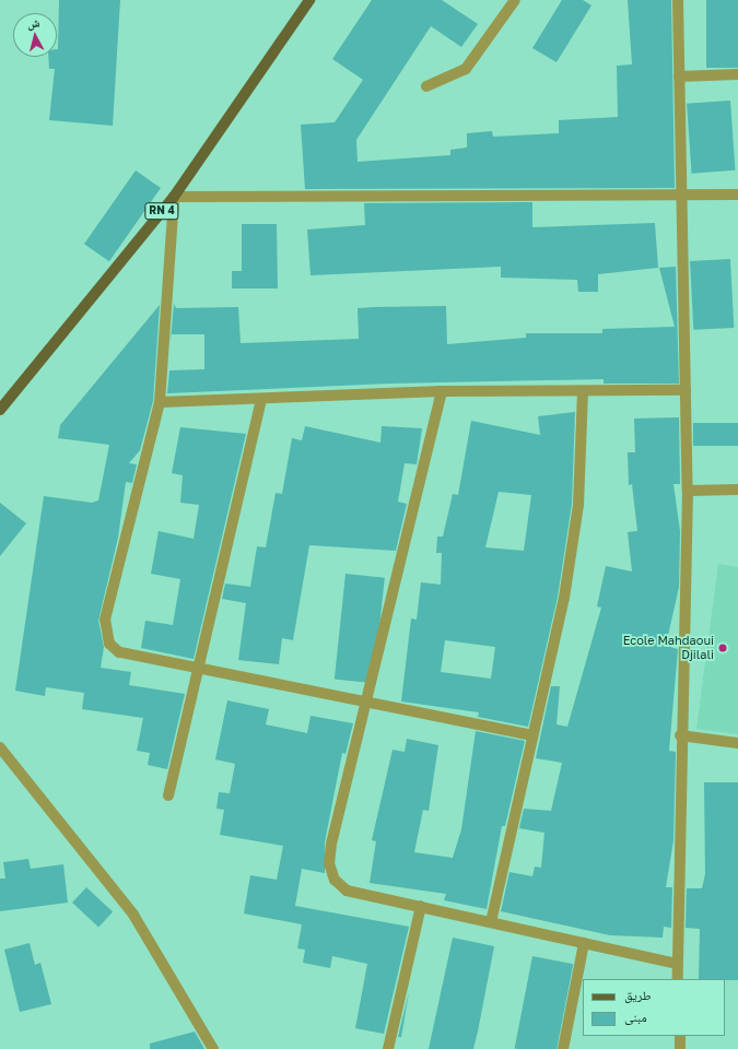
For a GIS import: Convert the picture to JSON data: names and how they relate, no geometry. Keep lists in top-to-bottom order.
{
  "streets": {
    "main road": ["RN 4"]
  },
  "places": ["Ecole Mahdaoui Djilali"],
  "legend": ["طريق", "مبنى"],
  "north": "top"
}
